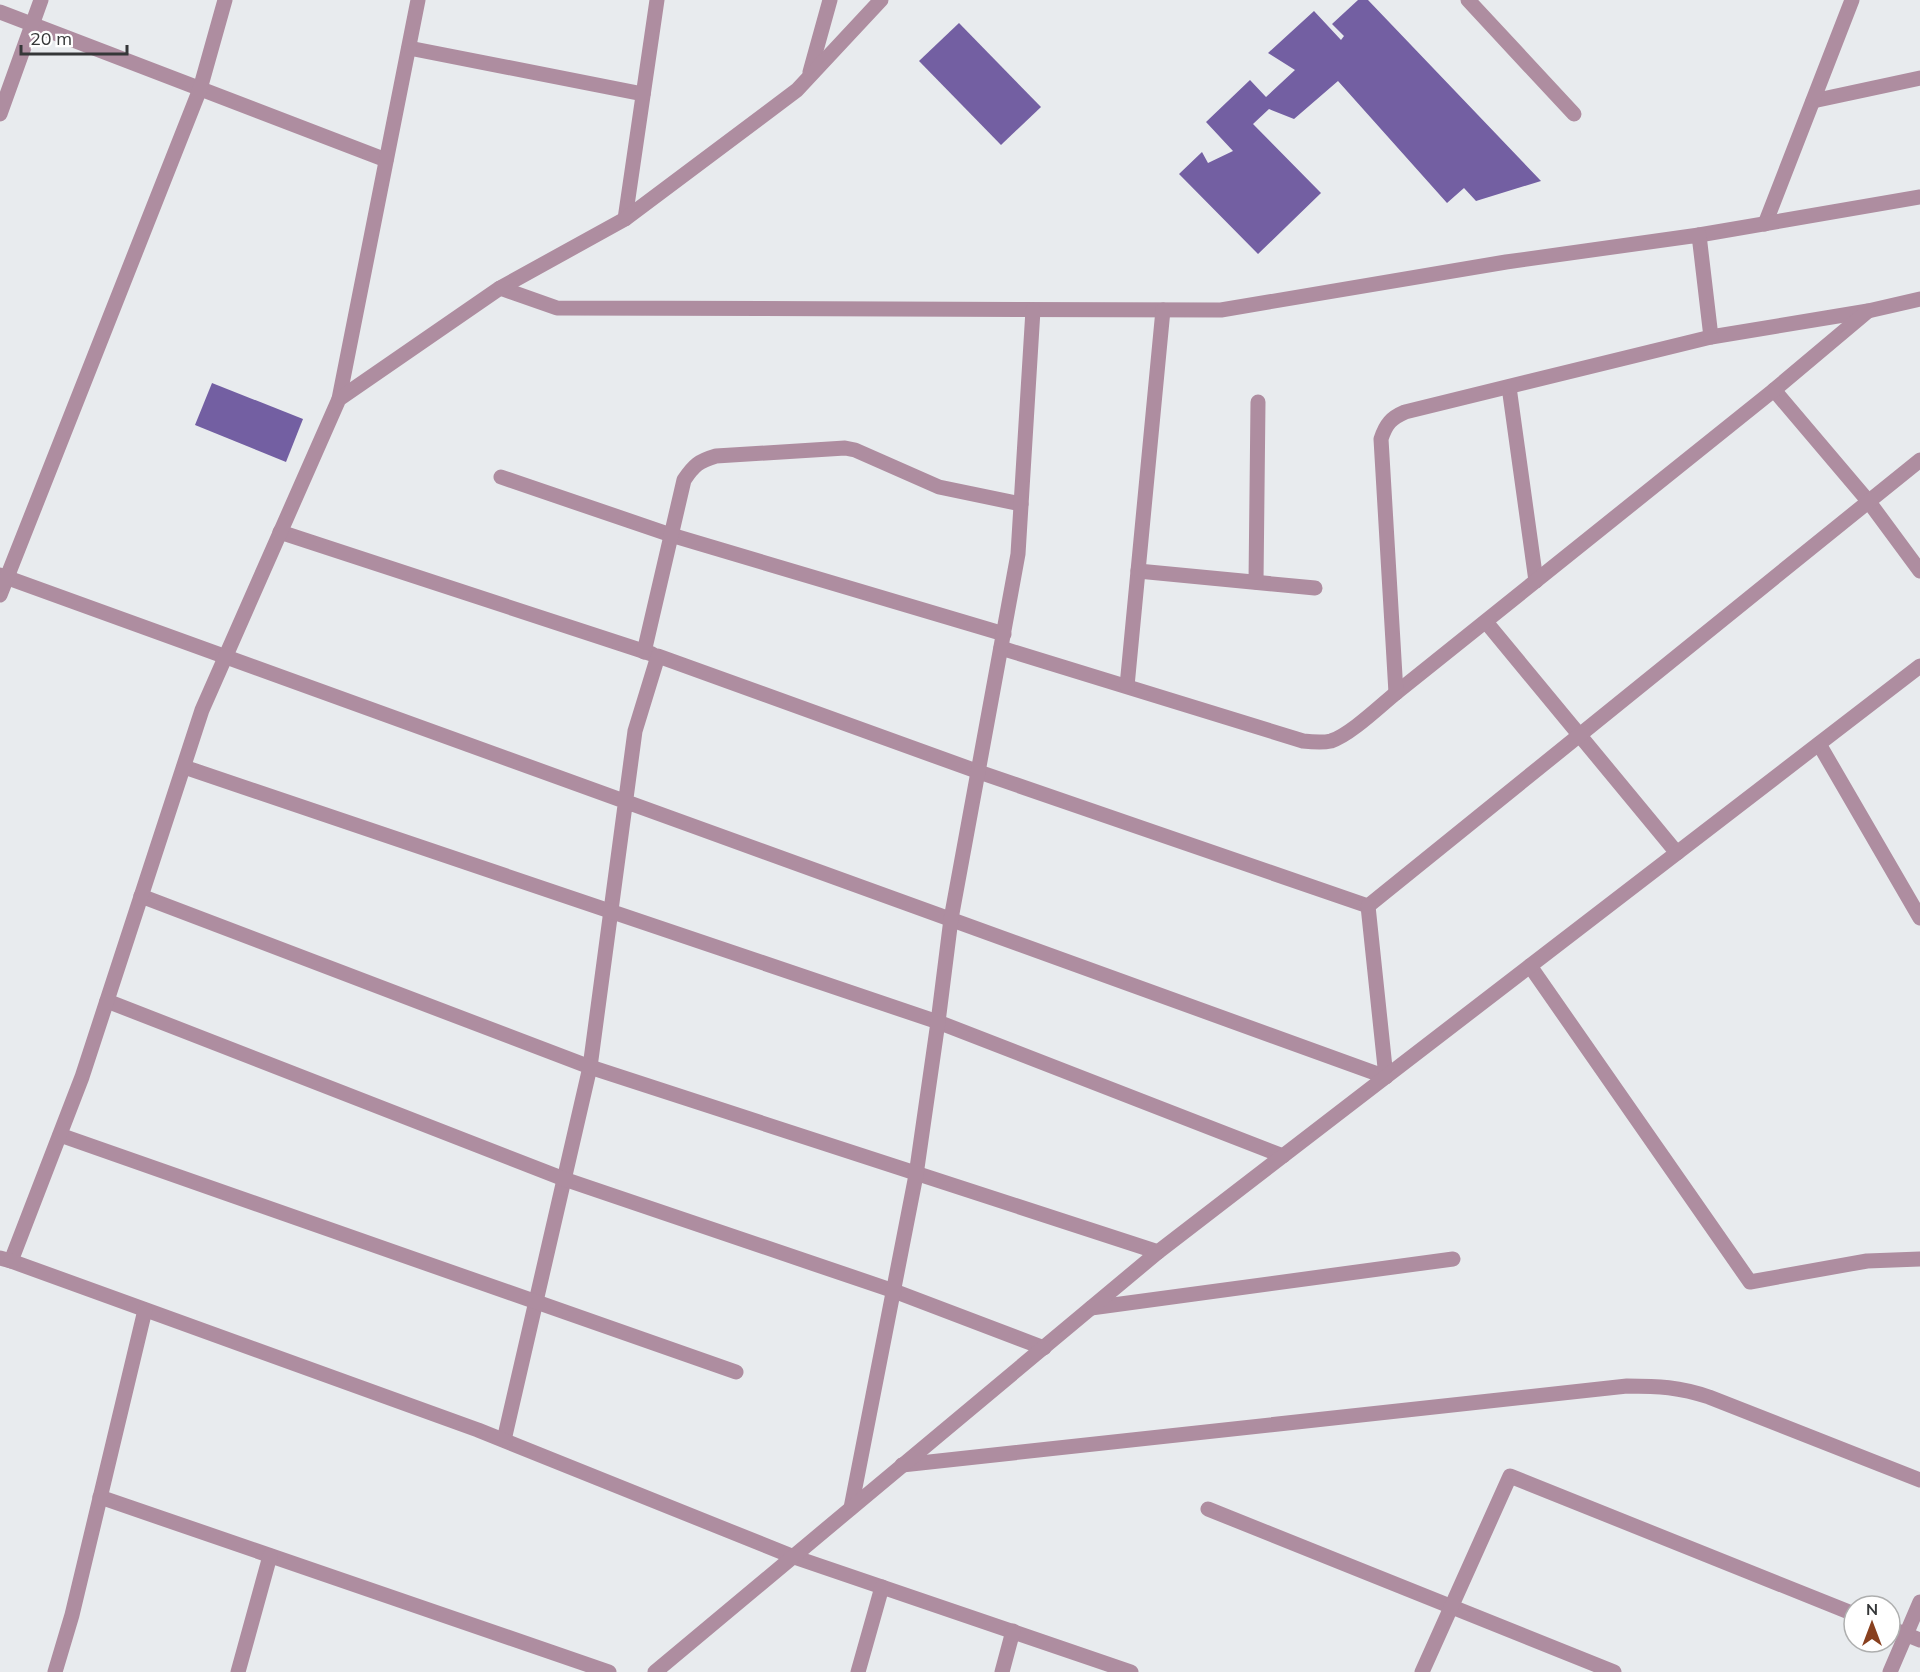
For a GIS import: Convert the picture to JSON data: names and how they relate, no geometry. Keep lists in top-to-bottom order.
{
  "scale_bar": "20 m",
  "north": "top"
}
